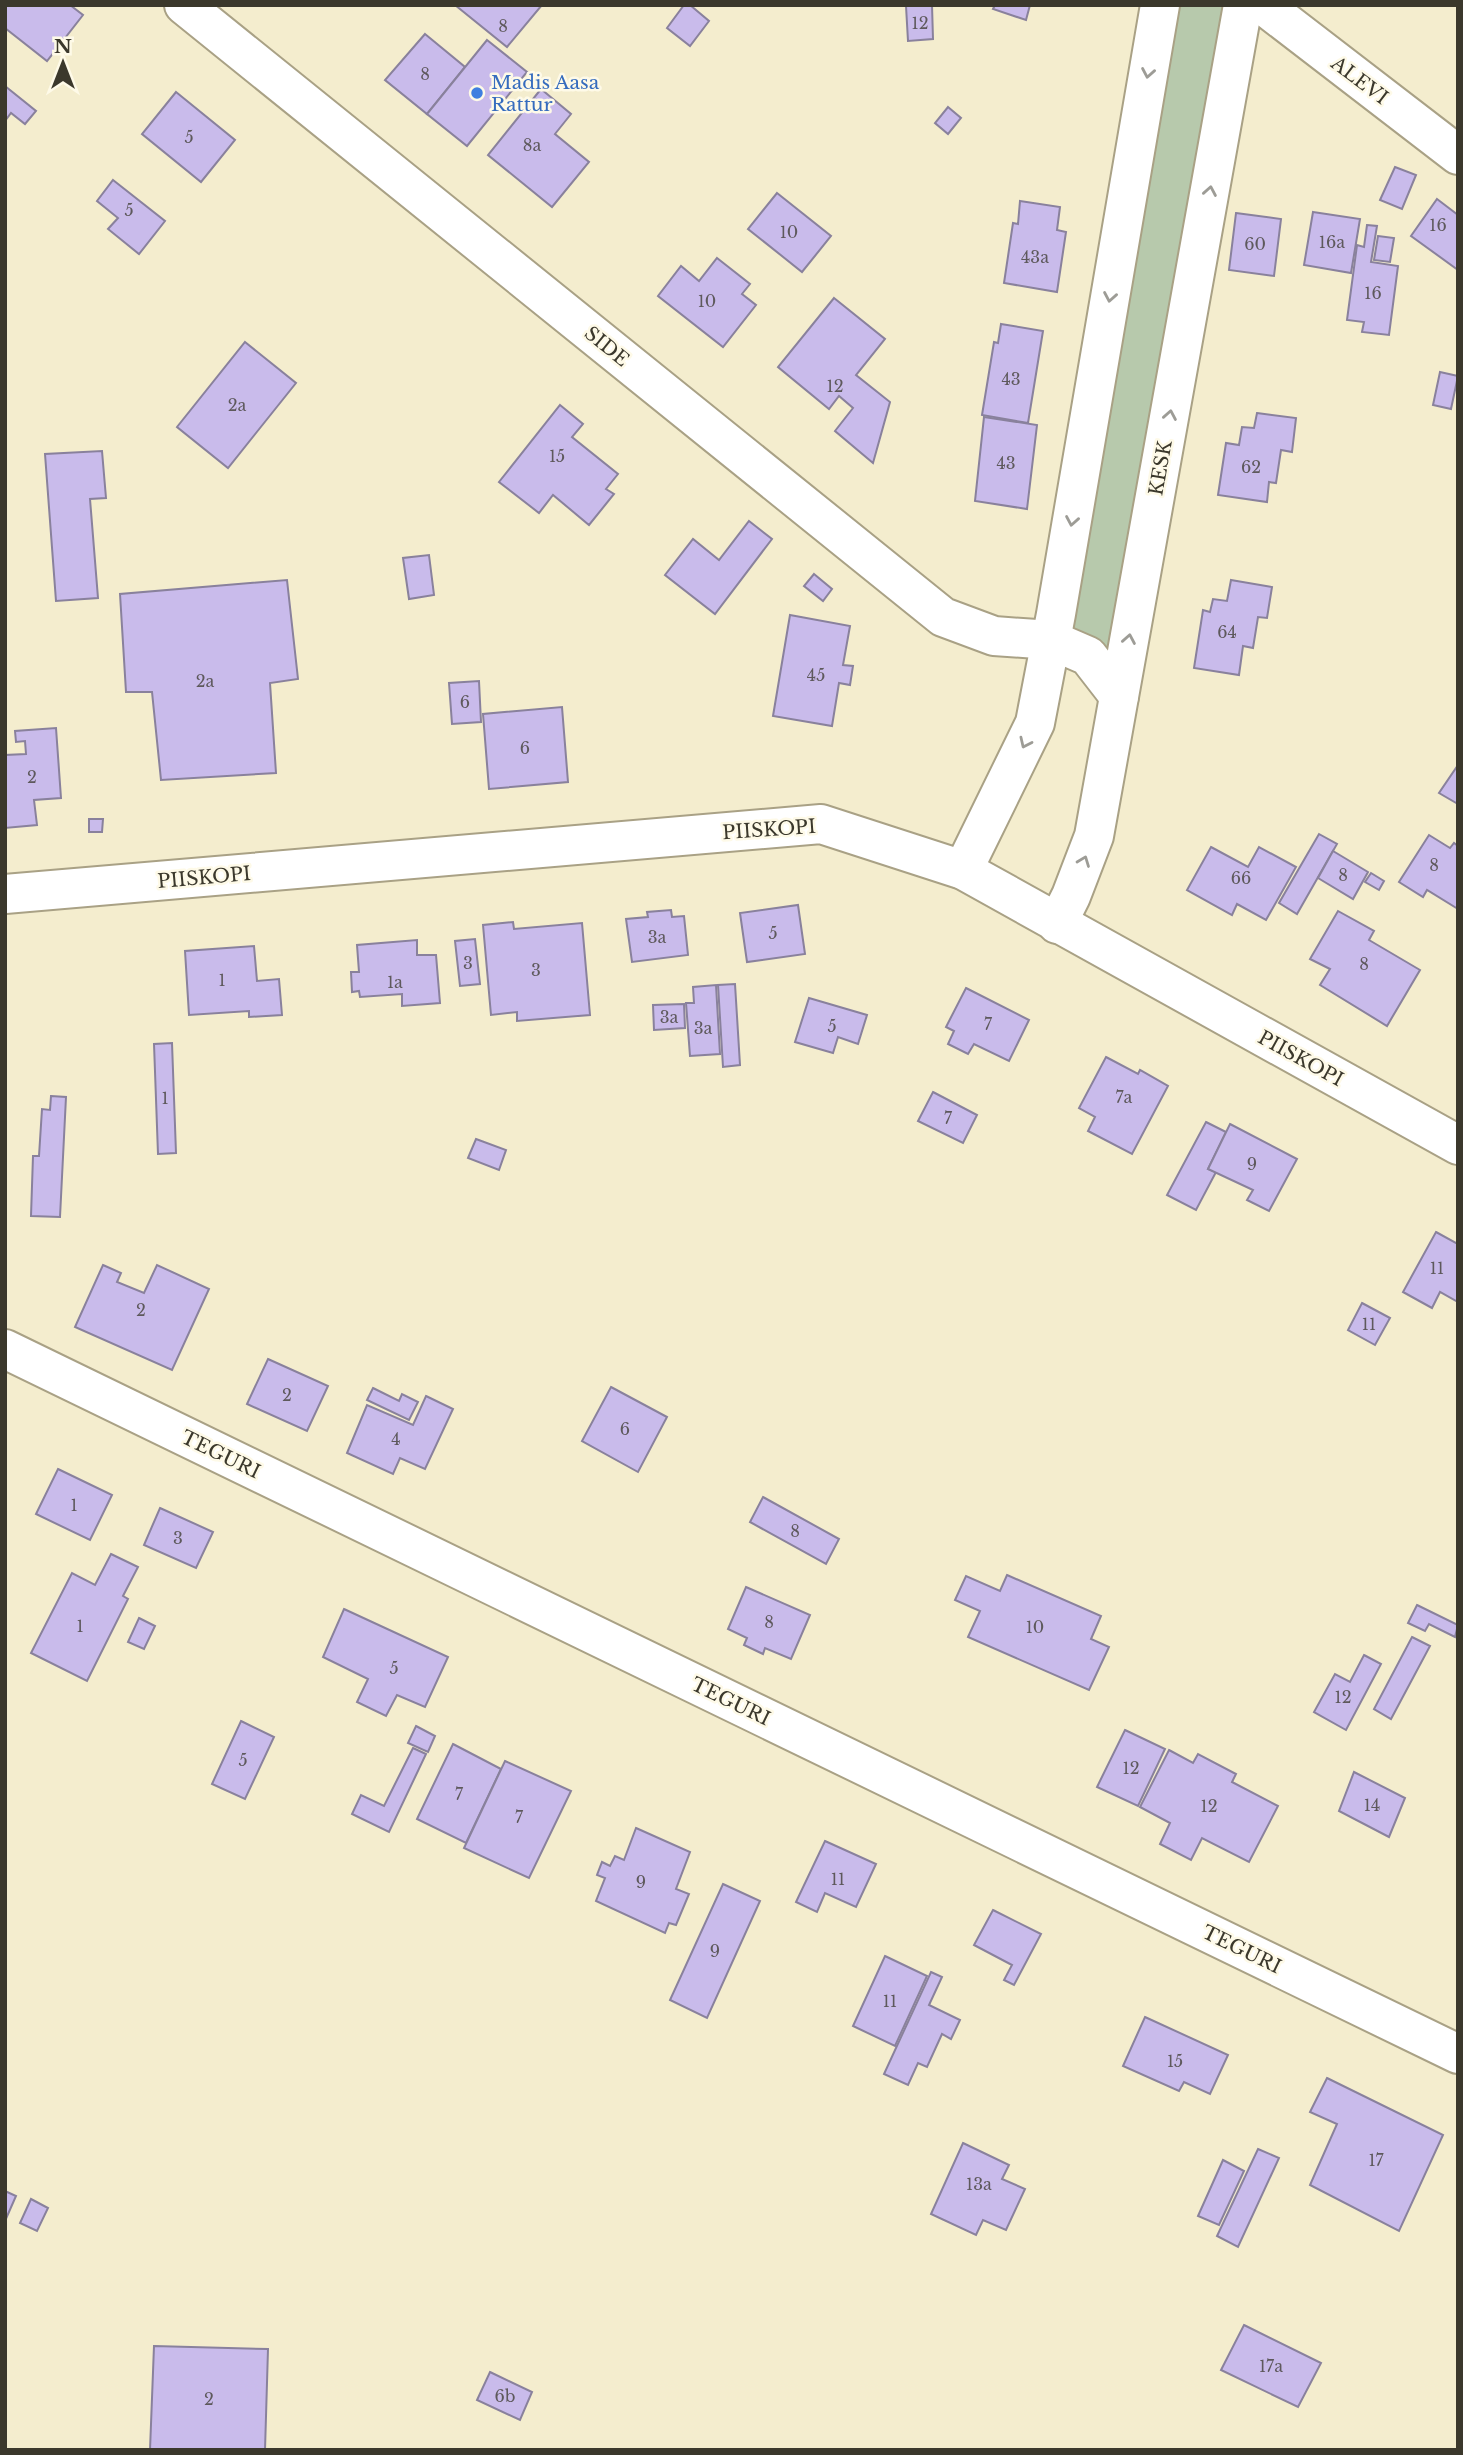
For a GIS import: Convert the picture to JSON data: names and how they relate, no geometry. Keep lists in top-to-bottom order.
{
  "streets": {
    "street": [
      "ALEVI",
      "SIDE",
      "KESK",
      "PIISKOPI",
      "TEGURI"
    ]
  },
  "crossings": [
    ["SIDE", "KESK"],
    ["KESK", "PIISKOPI"]
  ],
  "places": ["Madis Aasa Rattur"],
  "house_numbers": [
    "12",
    "8",
    "8",
    "5",
    "8a",
    "5",
    "16",
    "10",
    "16a",
    "60",
    "43a",
    "16",
    "10",
    "43",
    "12",
    "2a",
    "15",
    "43",
    "62",
    "64",
    "45",
    "2a",
    "6",
    "6",
    "2",
    "8",
    "8",
    "66",
    "5",
    "3a",
    "3",
    "8",
    "3",
    "1",
    "1a",
    "3a",
    "7",
    "5",
    "3a",
    "7a",
    "1",
    "7",
    "9",
    "11",
    "2",
    "11",
    "2",
    "6",
    "4",
    "1",
    "8",
    "3",
    "8",
    "1",
    "10",
    "5",
    "12",
    "5",
    "12",
    "7",
    "14",
    "12",
    "7",
    "11",
    "9",
    "9",
    "11",
    "15",
    "17",
    "13a",
    "17a",
    "6b",
    "2"
  ],
  "north": "top"
}
